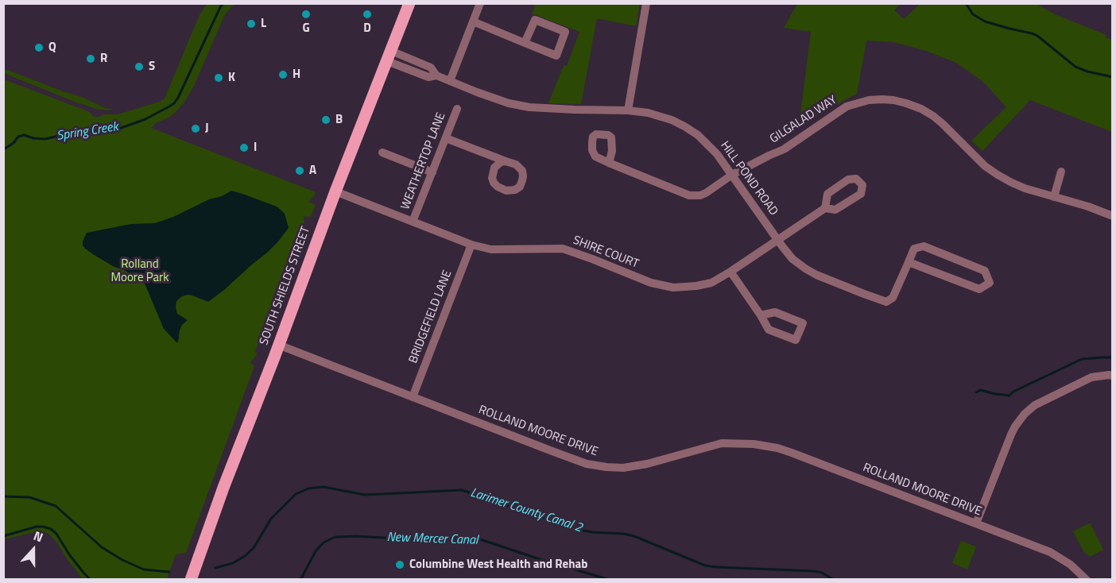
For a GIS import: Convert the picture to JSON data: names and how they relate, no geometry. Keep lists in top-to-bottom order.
{
  "streets": {
    "main road": ["SOUTH SHIELDS STREET"],
    "street": [
      "GILGALAD WAY",
      "WEATHERTOP LANE",
      "HILL POND ROAD",
      "SHIRE COURT",
      "BRIDGEFIELD LANE",
      "ROLLAND MOORE DRIVE"
    ]
  },
  "crossings": [
    ["GILGALAD WAY", "HILL POND ROAD"],
    ["WEATHERTOP LANE", "SHIRE COURT"],
    ["HILL POND ROAD", "SHIRE COURT"],
    ["HILL POND ROAD", "SOUTH SHIELDS STREET"],
    ["SHIRE COURT", "SOUTH SHIELDS STREET"],
    ["SHIRE COURT", "BRIDGEFIELD LANE"],
    ["SOUTH SHIELDS STREET", "ROLLAND MOORE DRIVE"],
    ["BRIDGEFIELD LANE", "ROLLAND MOORE DRIVE"]
  ],
  "water": ["Spring Creek", "Larimer County Canal 2", "New Mercer Canal"],
  "parks": ["Rolland Moore Park"],
  "places": [
    "G",
    "D",
    "L",
    "Q",
    "R",
    "S",
    "H",
    "K",
    "B",
    "J",
    "I",
    "A",
    "Columbine West Health and Rehab"
  ],
  "north": "top"
}
